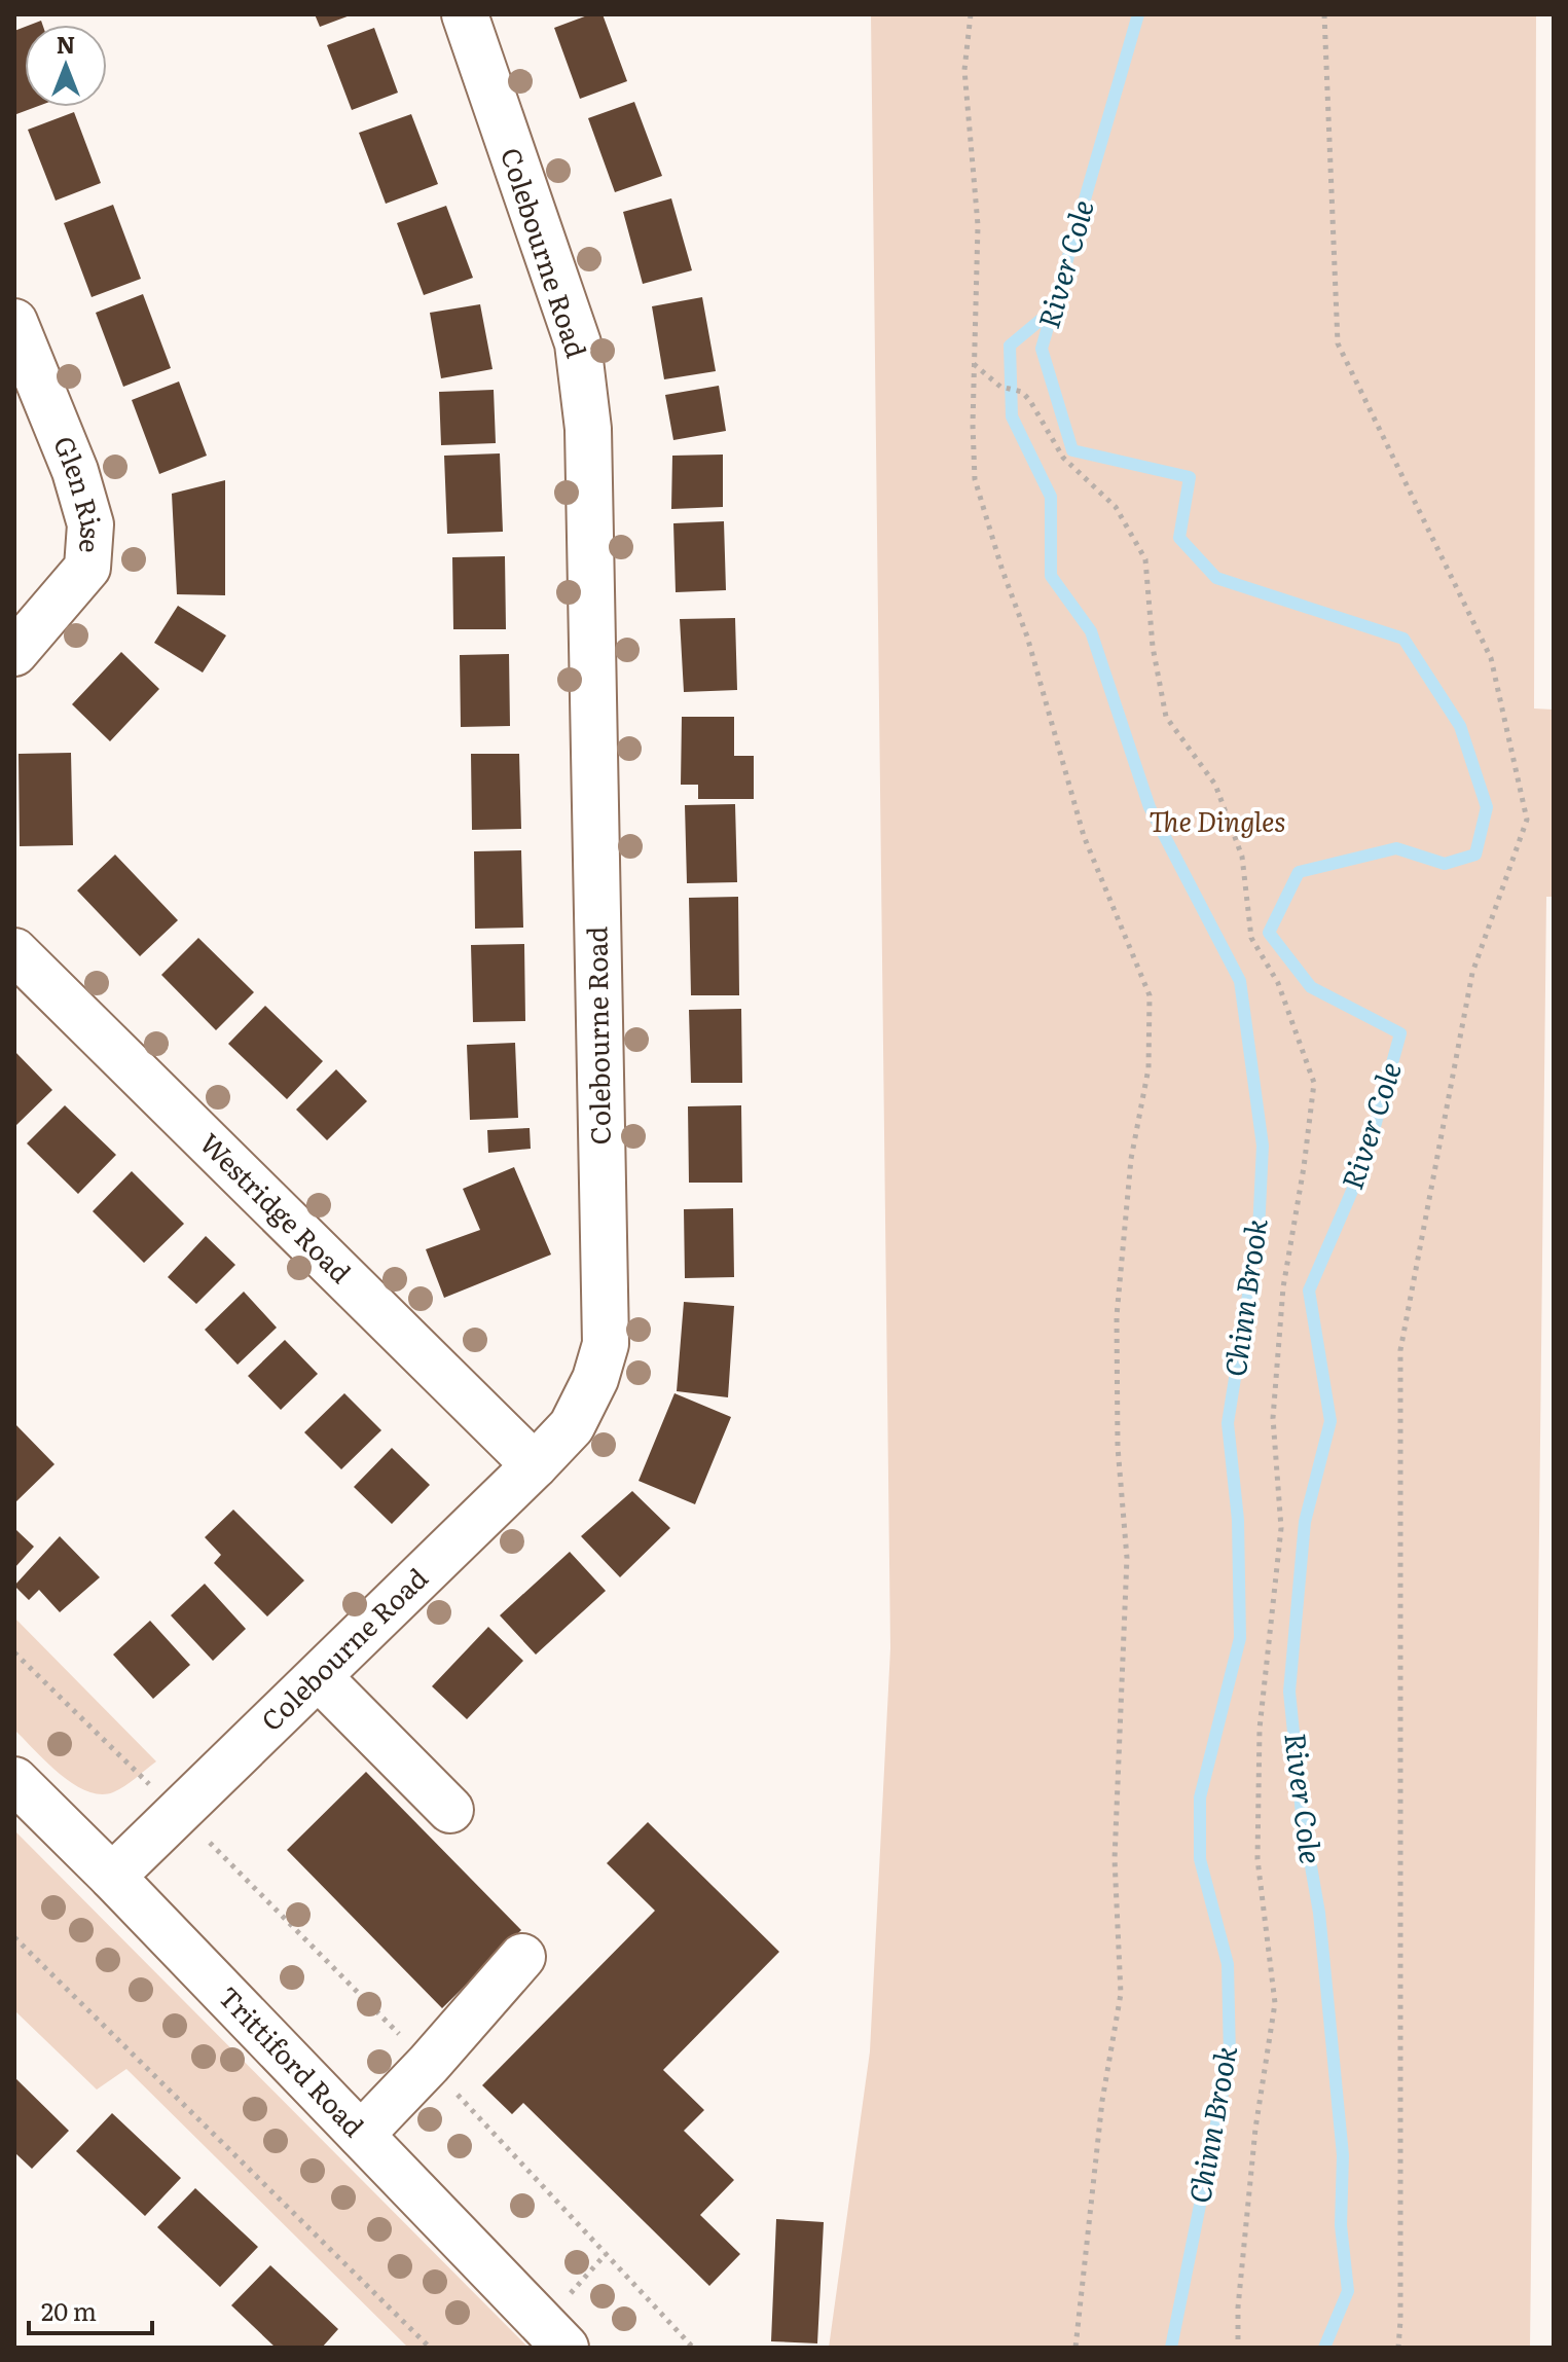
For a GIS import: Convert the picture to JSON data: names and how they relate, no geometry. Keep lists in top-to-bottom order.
{
  "streets": {
    "street": [
      "Colebourne Road",
      "Glen Rise",
      "Westridge Road",
      "Trittiford Road"
    ]
  },
  "crossings": [
    ["Colebourne Road", "Westridge Road"],
    ["Colebourne Road", "Trittiford Road"]
  ],
  "water": ["River Cole", "Chinn Brook"],
  "parks": ["The Dingles"],
  "scale_bar": "20 m",
  "north": "top"
}
